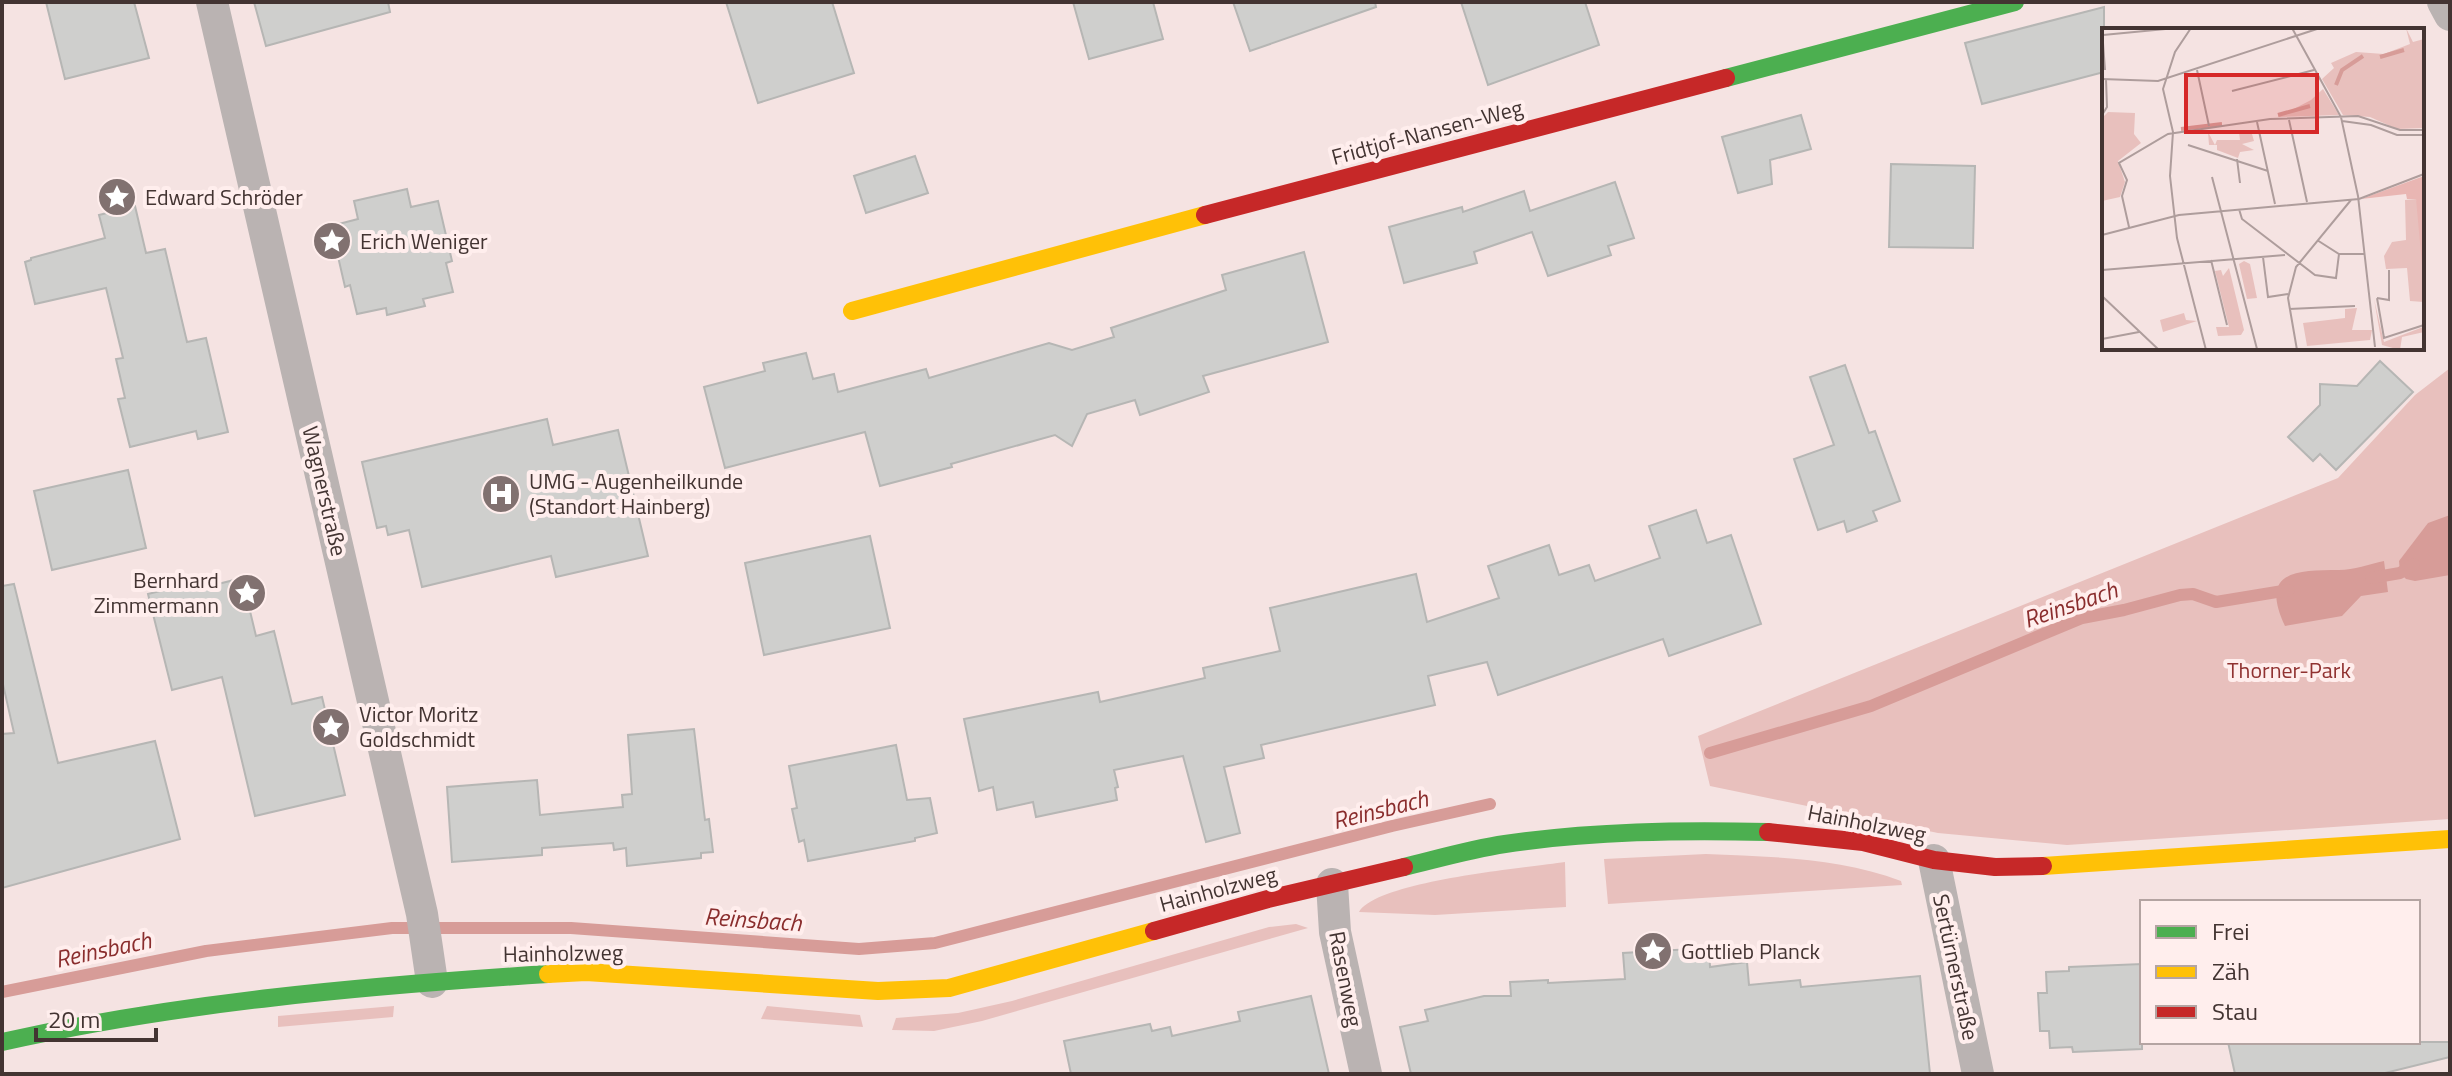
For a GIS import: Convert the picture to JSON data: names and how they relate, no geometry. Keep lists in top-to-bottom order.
{
  "streets": {
    "street": [
      "Fridtjof-Nansen-Weg",
      "Wagnerstraße",
      "Hainholzweg",
      "Sertürnerstraße",
      "Rasenweg"
    ]
  },
  "crossings": [
    ["Wagnerstraße", "Hainholzweg"],
    ["Hainholzweg", "Sertürnerstraße"],
    ["Hainholzweg", "Rasenweg"]
  ],
  "water": ["Reinsbach"],
  "parks": ["Thorner-Park"],
  "places": {
    "place": [
      "Edward Schröder",
      "Erich Weniger",
      "Bernhard Zimmermann",
      "Victor Moritz Goldschmidt",
      "Gottlieb Planck"
    ],
    "hospital": ["UMG - Augenheilkunde (Standort Hainberg)"]
  },
  "legend": ["Frei", "Zäh", "Stau"],
  "scale_bar": "20 m"
}
